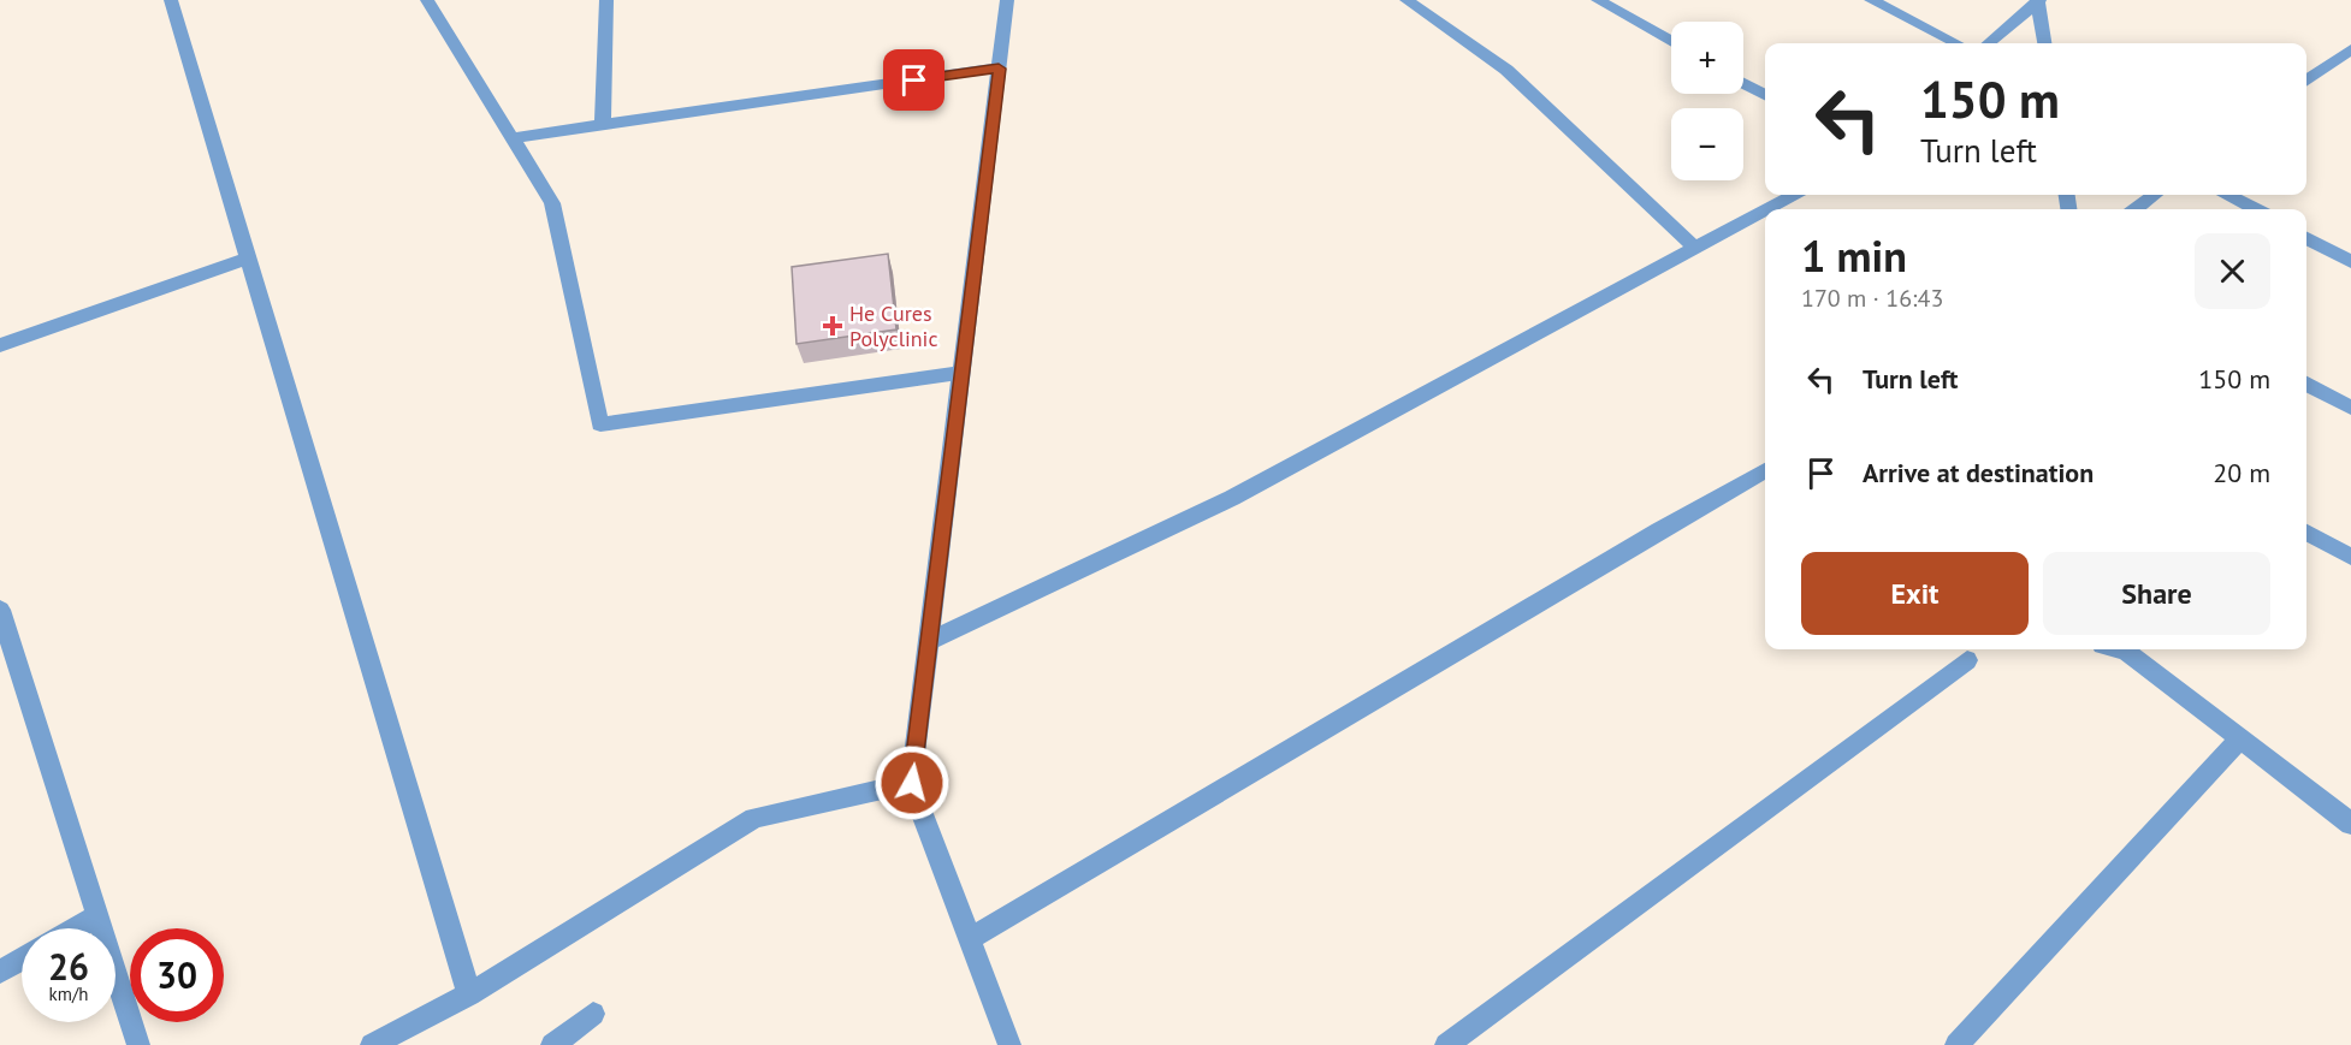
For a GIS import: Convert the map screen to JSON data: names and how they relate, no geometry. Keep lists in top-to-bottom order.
{
  "places": {
    "health": ["He Cures Polyclinic"]
  },
  "page": {
    "map_buttons": ["+", "−"],
    "turn": ["150 m", "Turn left"],
    "heading": ["1 min", "170 m · 16:43"],
    "list": [
      {
        "name": "Turn left",
        "value": "150 m"
      },
      {
        "name": "Arrive at destination",
        "value": "20 m"
      }
    ],
    "buttons": ["Exit", "Share"],
    "speed": "26 km/h",
    "limit": "30"
  }
}
